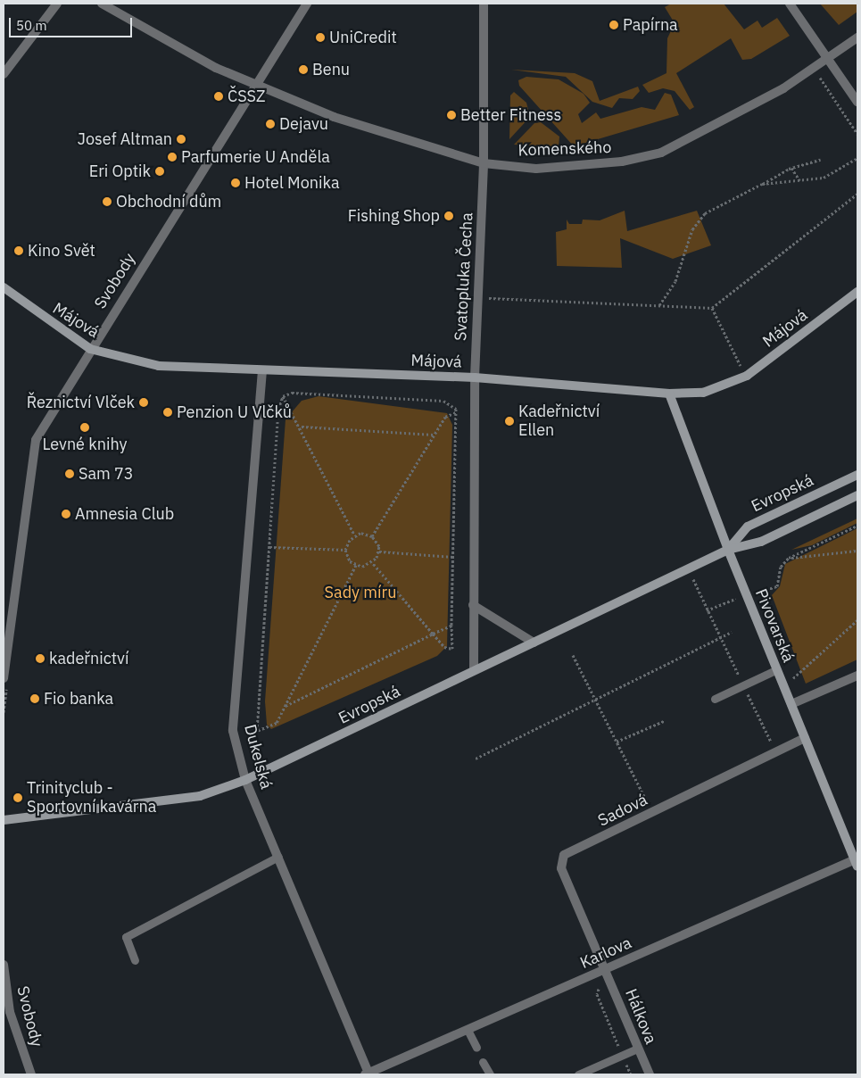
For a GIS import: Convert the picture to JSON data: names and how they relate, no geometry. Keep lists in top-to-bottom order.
{
  "streets": {
    "street": [
      "Komenského",
      "Svatopluka Čecha",
      "Svobody",
      "Májová",
      "Evropská",
      "Pivovarská",
      "Dukelská",
      "Sadová",
      "Karlova",
      "Hálkova"
    ]
  },
  "crossings": [
    ["Komenského", "Svatopluka Čecha"],
    ["Komenského", "Svobody"],
    ["Svatopluka Čecha", "Májová"],
    ["Svatopluka Čecha", "Evropská"],
    ["Svobody", "Májová"],
    ["Májová", "Pivovarská"],
    ["Májová", "Dukelská"],
    ["Evropská", "Pivovarská"],
    ["Evropská", "Dukelská"],
    ["Pivovarská", "Sadová"],
    ["Pivovarská", "Karlova"],
    ["Dukelská", "Karlova"],
    ["Sadová", "Karlova"],
    ["Sadová", "Hálkova"],
    ["Karlova", "Hálkova"]
  ],
  "parks": ["Sady míru"],
  "places": [
    "Papírna",
    "UniCredit",
    "Benu",
    "ČSSZ",
    "Better Fitness",
    "Dejavu",
    "Josef Altman",
    "Parfumerie U Anděla",
    "Eri Optik",
    "Hotel Monika",
    "Obchodní dům",
    "Fishing Shop",
    "Kino Svět",
    "Řeznictví Vlček",
    "Penzion U Vlčků",
    "Kadeřnictví Ellen",
    "Levné knihy",
    "Sam 73",
    "Amnesia Club",
    "kadeřnictví",
    "Fio banka",
    "Trinityclub - Sportovní kavárna"
  ],
  "scale_bar": "50 m"
}
